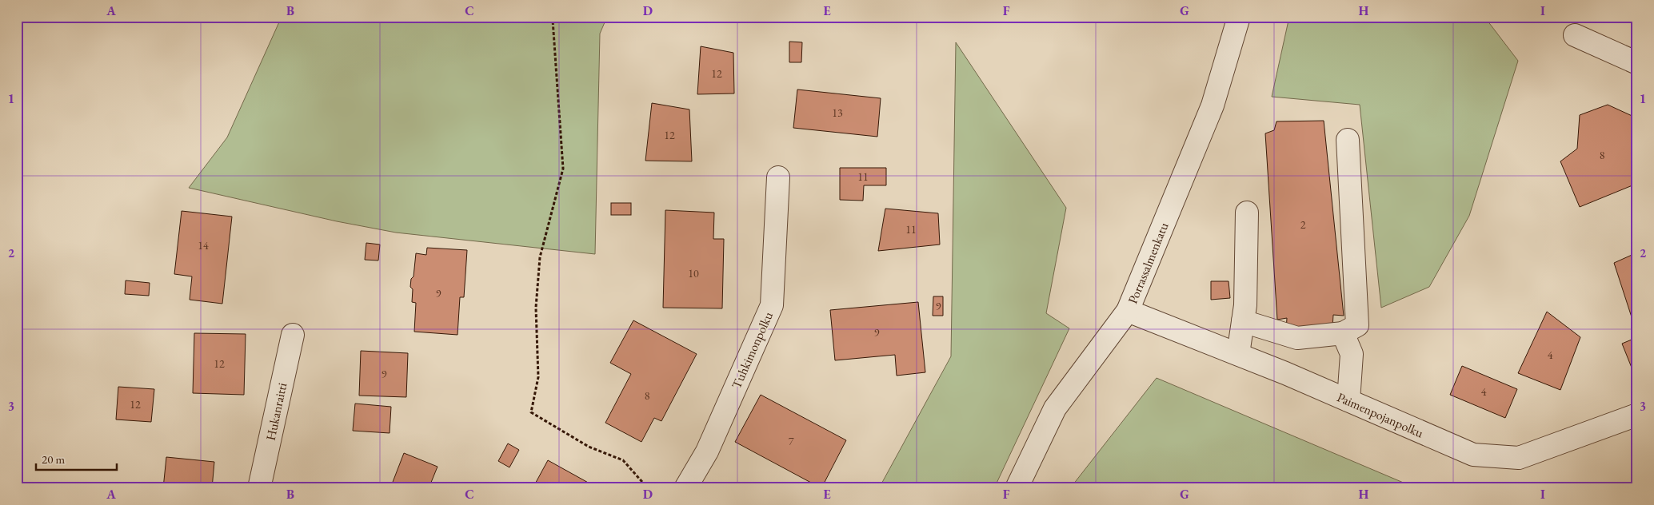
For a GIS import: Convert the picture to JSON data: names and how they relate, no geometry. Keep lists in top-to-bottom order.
{
  "streets": {
    "street": [
      "Porrassalmenkatu",
      "Tuhkimonpolku",
      "Hukanraitti",
      "Paimenpojanpolku"
    ]
  },
  "crossings": [
    ["Porrassalmenkatu", "Paimenpojanpolku"]
  ],
  "house_numbers": [
    "12",
    "13",
    "12",
    "8",
    "11",
    "2",
    "11",
    "14",
    "10",
    "9",
    "9",
    "9",
    "4",
    "12",
    "9",
    "4",
    "8",
    "12",
    "7"
  ],
  "scale_bar": "20 m",
  "grid": {
    "columns": [
      "A",
      "B",
      "C",
      "D",
      "E",
      "F",
      "G",
      "H",
      "I"
    ],
    "rows": ["1", "2", "3"]
  }
}
